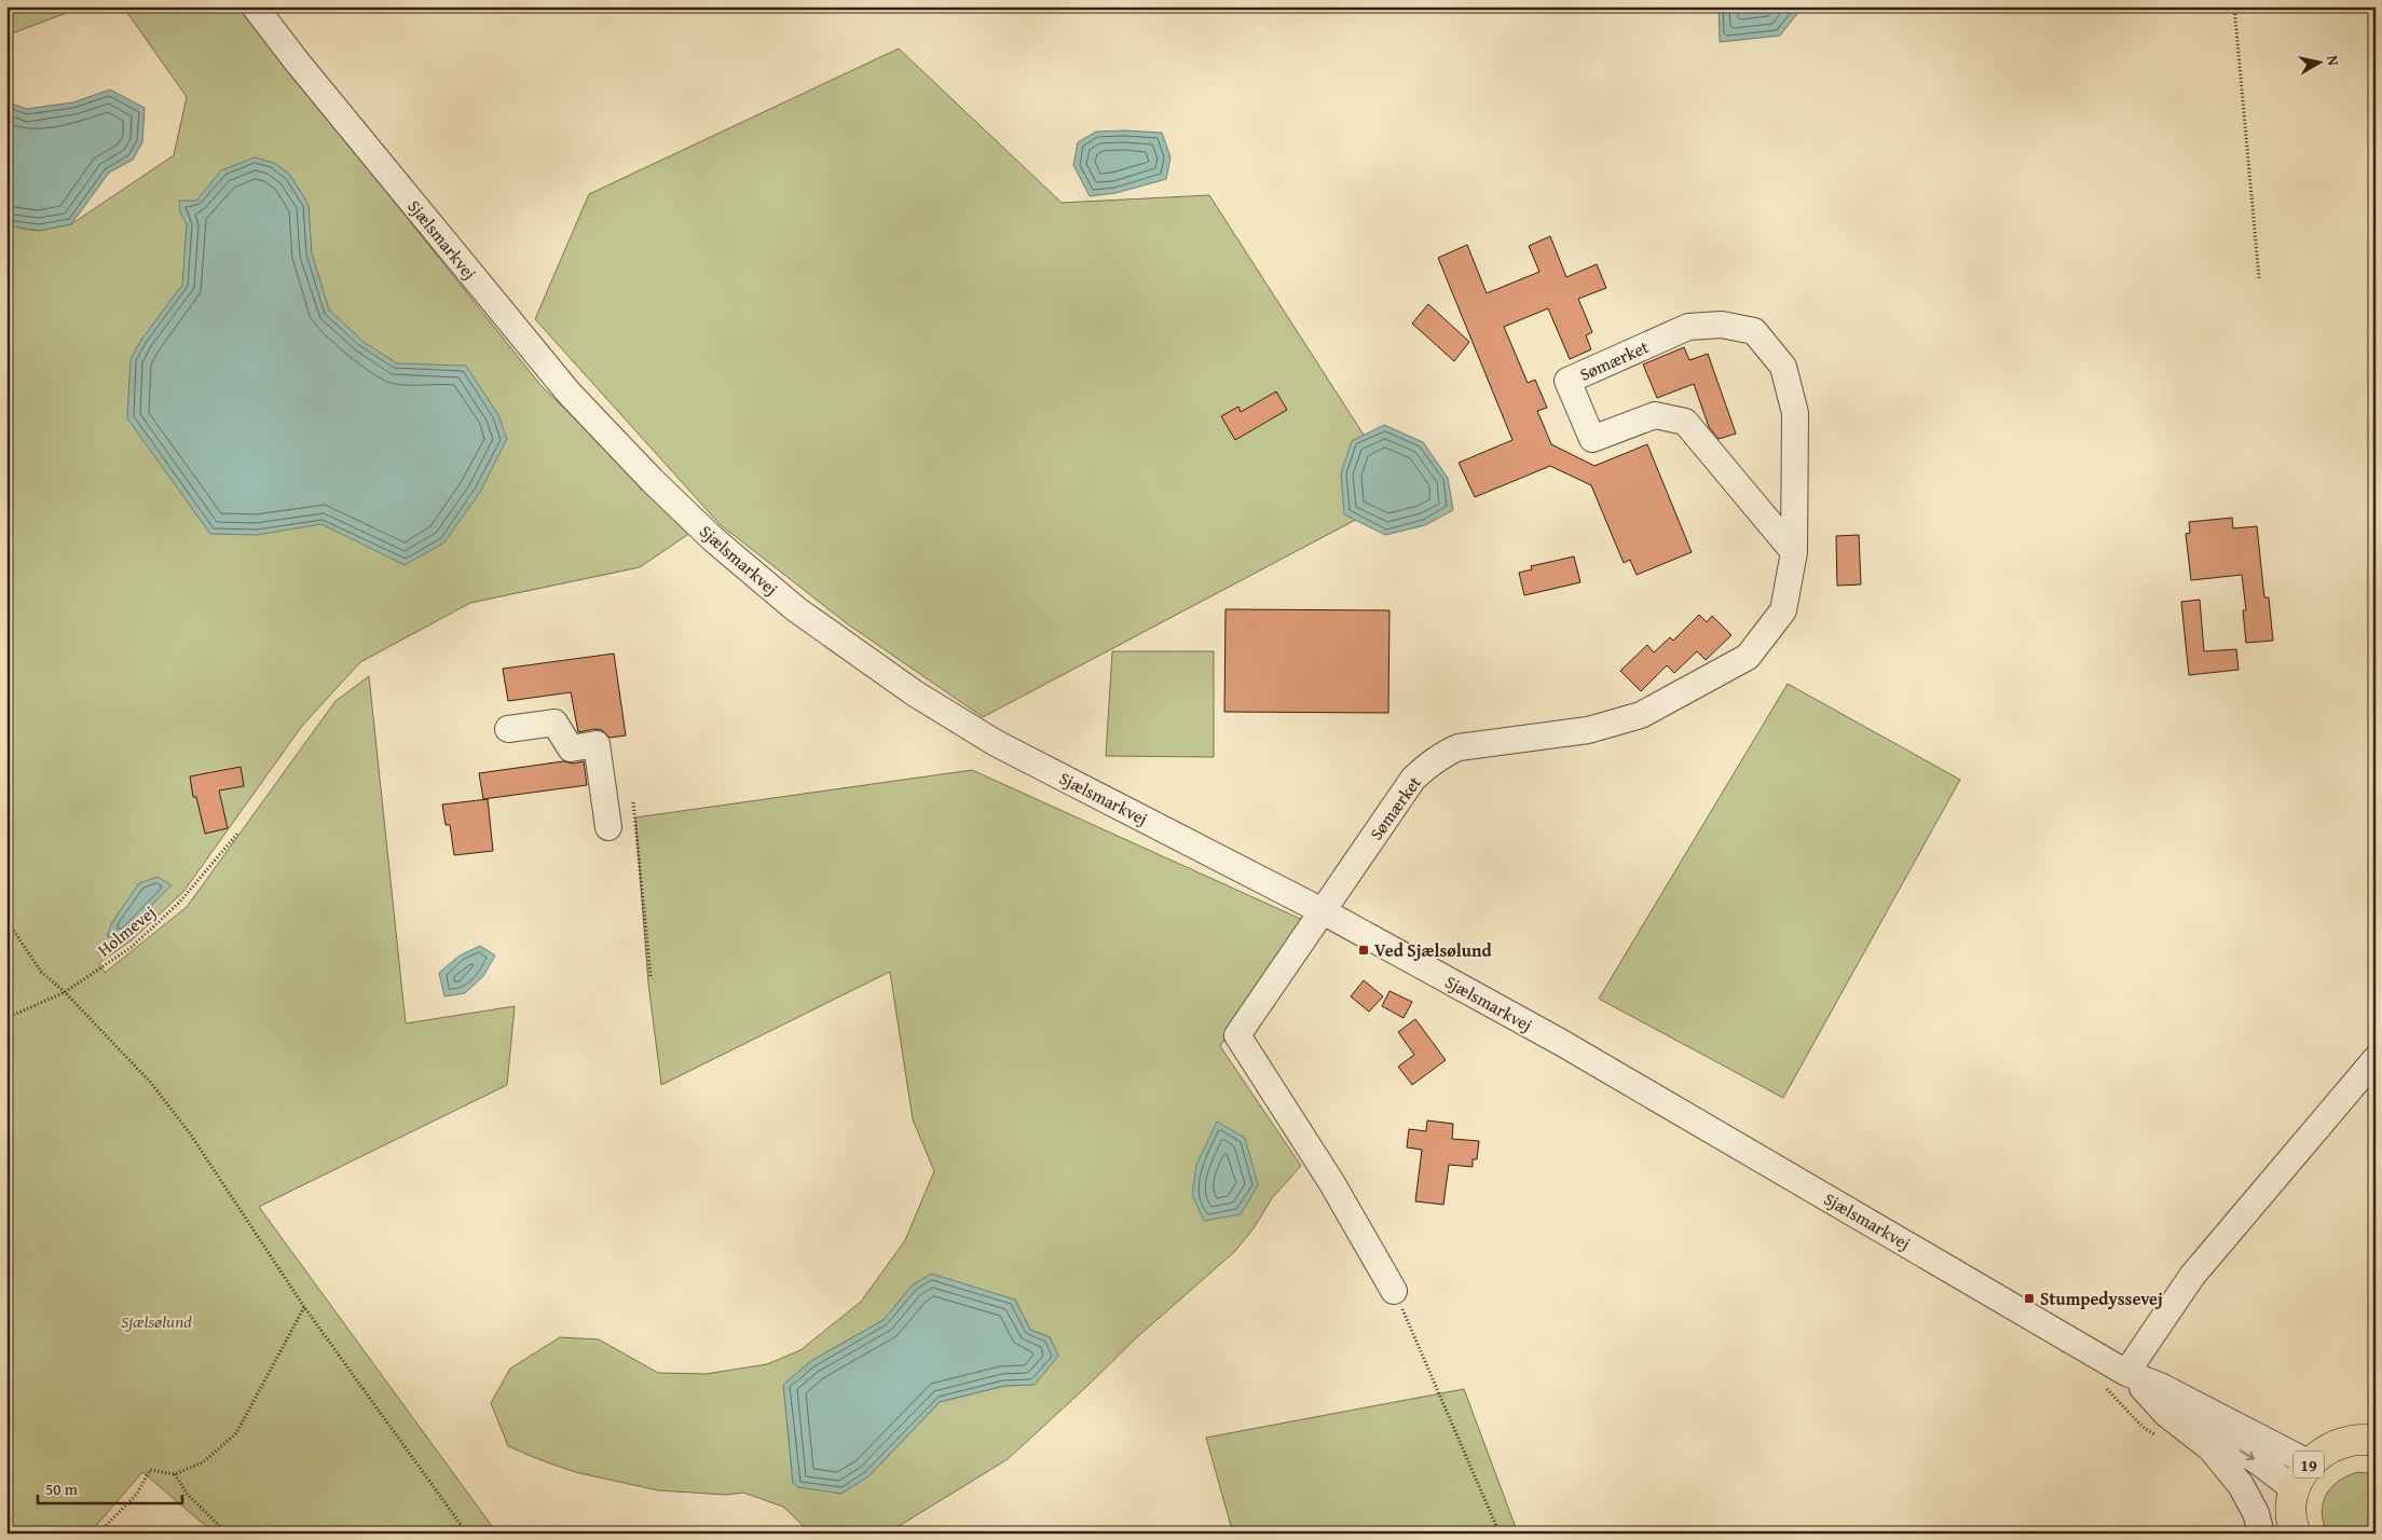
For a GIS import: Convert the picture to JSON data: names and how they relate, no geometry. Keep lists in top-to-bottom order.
{
  "streets": {
    "main road": ["19"],
    "street": ["Sjælsmarkvej", "Sømærket"],
    "path": ["Holmevej"]
  },
  "crossings": [
    ["Sjælsmarkvej", "Sømærket"],
    ["Sjælsmarkvej", "19"]
  ],
  "parks": ["Sjælsølund"],
  "places": {
    "transit": ["Ved Sjælsølund", "Stumpedyssevej"]
  },
  "scale_bar": "50 m",
  "north": "right"
}
